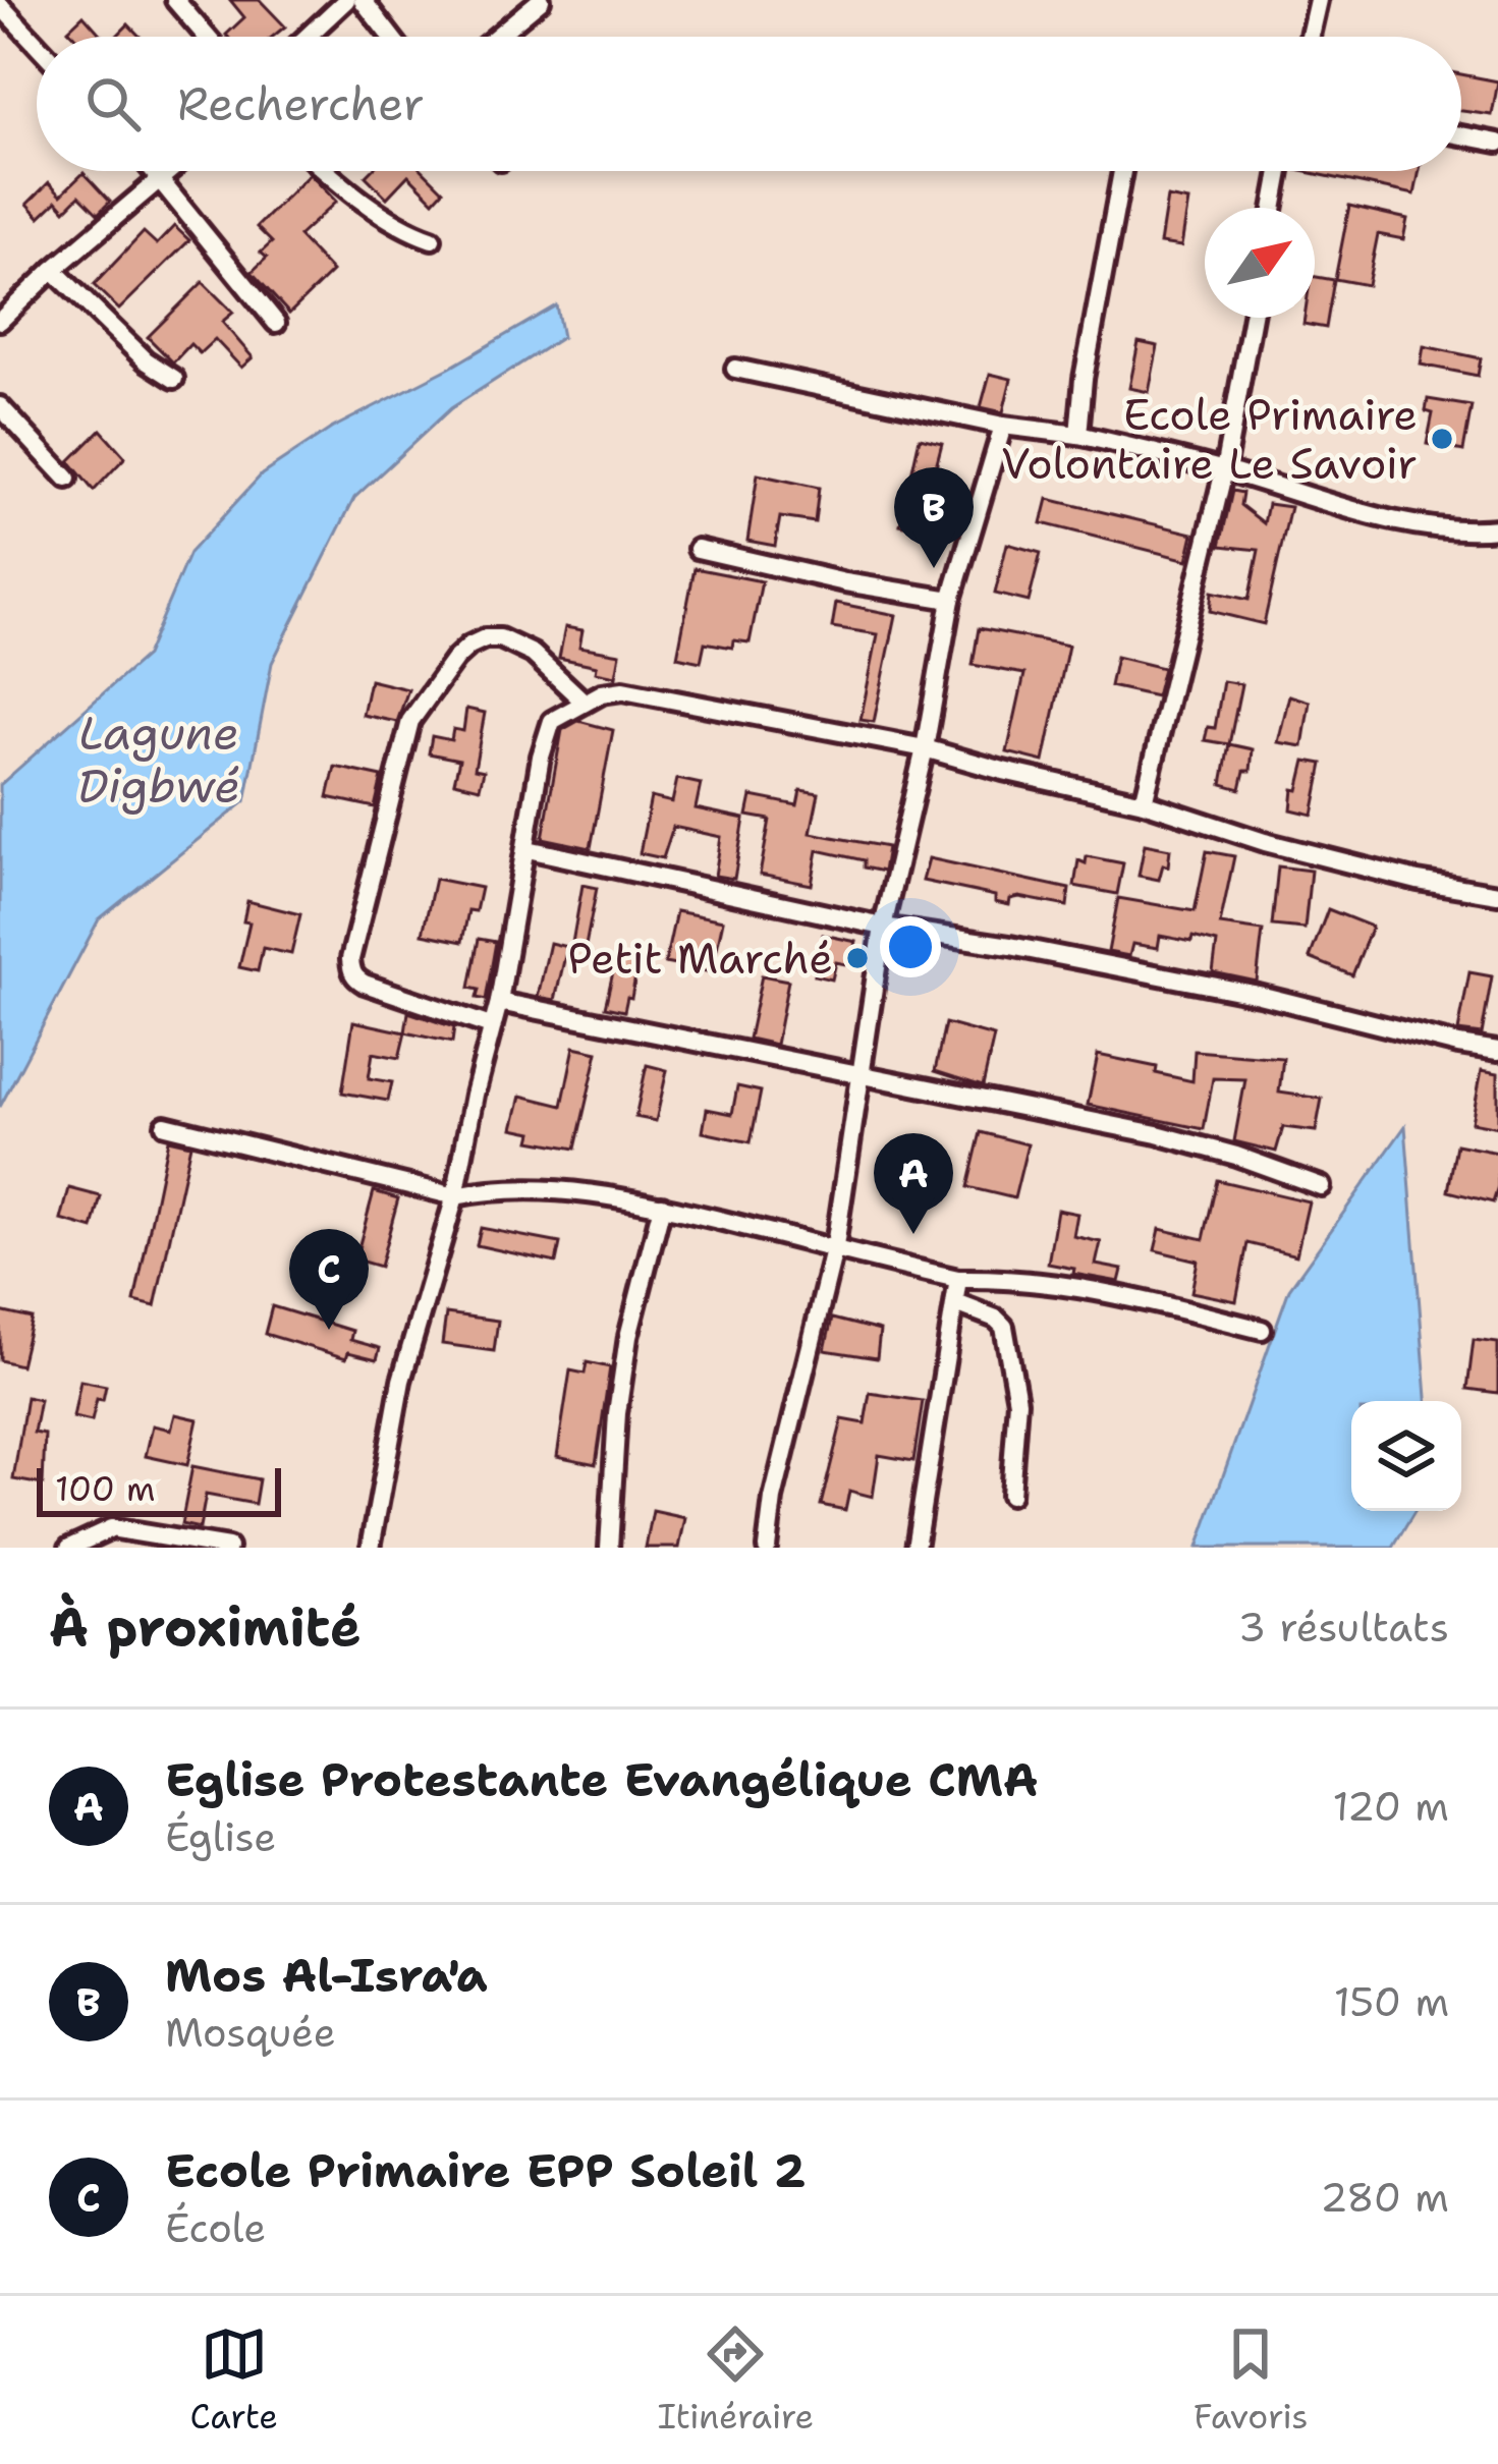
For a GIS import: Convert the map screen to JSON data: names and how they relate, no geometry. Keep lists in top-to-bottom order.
{
  "water": ["Lagune Digbwé"],
  "places": ["Ecole Primaire Volontaire Le Savoir", "Petit Marché"],
  "scale_bar": "100 m",
  "north": "top right",
  "page": {
    "search": "Rechercher",
    "pins": ["B", "A", "C"],
    "scale": "100 m",
    "heading": ["À proximité", "3 résultats"],
    "list": [
      {
        "mark": "A",
        "name": "Eglise Protestante Evangélique CMA",
        "note": "Église",
        "value": "120 m"
      },
      {
        "mark": "B",
        "name": "Mos Al-Isra'a",
        "note": "Mosquée",
        "value": "150 m"
      },
      {
        "mark": "C",
        "name": "Ecole Primaire EPP Soleil 2",
        "note": "École",
        "value": "280 m"
      }
    ],
    "nav": ["Carte", "Itinéraire", "Favoris"]
  }
}
